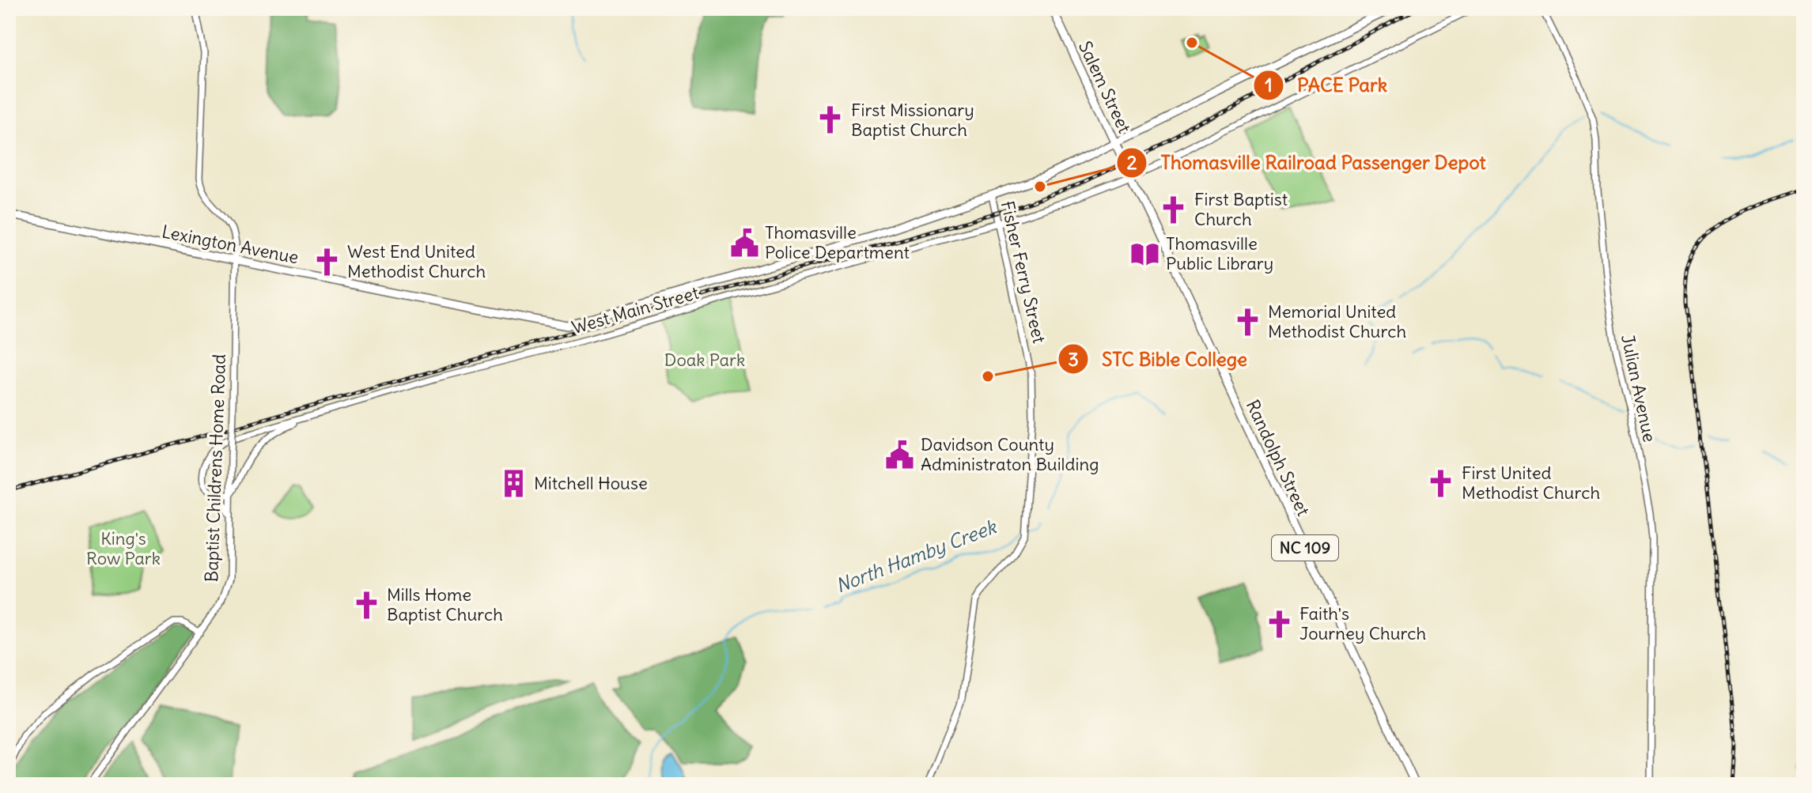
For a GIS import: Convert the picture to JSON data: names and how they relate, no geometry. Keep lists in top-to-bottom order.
{
  "streets": {
    "main road": [
      "Salem Street",
      "Lexington Avenue",
      "West Main Street",
      "Randolph Street",
      "NC 109"
    ],
    "street": ["Fisher Ferry Street", "Julian Avenue", "Baptist Childrens Home Road"]
  },
  "crossings": [
    ["Salem Street", "West Main Street"],
    ["Salem Street", "Randolph Street"],
    ["Lexington Avenue", "West Main Street"],
    ["Lexington Avenue", "Baptist Childrens Home Road"],
    ["Fisher Ferry Street", "West Main Street"],
    ["West Main Street", "Randolph Street"]
  ],
  "water": ["North Hamby Creek"],
  "parks": ["Doak Park", "King's Row Park"],
  "places": {
    "other": ["PACE Park", "Thomasville Railroad Passenger Depot", "STC Bible College"],
    "church": [
      "First Missionary Baptist Church",
      "First Baptist Church",
      "West End United Methodist Church",
      "Memorial United Methodist Church",
      "First United Methodist Church",
      "Mills Home Baptist Church",
      "Faith's Journey Church"
    ],
    "public building": ["Thomasville Police Department", "Davidson County Administraton Building"],
    "library": ["Thomasville Public Library"],
    "building": ["Mitchell House"]
  }
}
